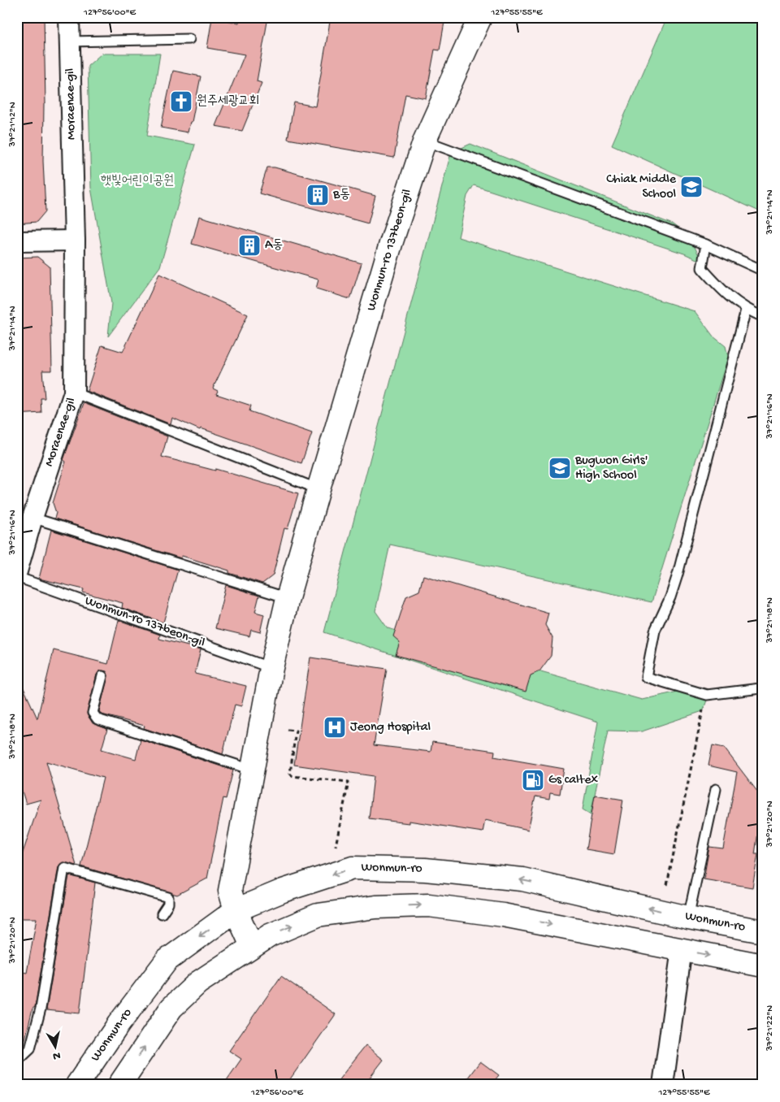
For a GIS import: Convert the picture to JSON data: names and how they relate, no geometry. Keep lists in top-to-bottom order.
{
  "streets": {
    "main road": ["Wonmun-ro 137beon-gil", "Wonmun-ro"],
    "street": ["Moraenae-gil"]
  },
  "crossings": [
    ["Wonmun-ro 137beon-gil", "Wonmun-ro"]
  ],
  "parks": ["햇빛어린이공원"],
  "places": {
    "church": ["원주세광교회"],
    "school or university": ["Chiak Middle School", "Bugwon Girls' High School"],
    "building": ["B동", "A동"],
    "hospital": ["Jeong Hospital"],
    "fuel station": ["Gs caltex"]
  },
  "north": "bottom",
  "coordinates": [
    "127°56'00\"E",
    "127°55'55\"E",
    "37°21'12\"N",
    "37°21'14\"N",
    "37°21'16\"N",
    "37°21'18\"N",
    "37°21'20\"N",
    "37°21'22\"N"
  ]
}
